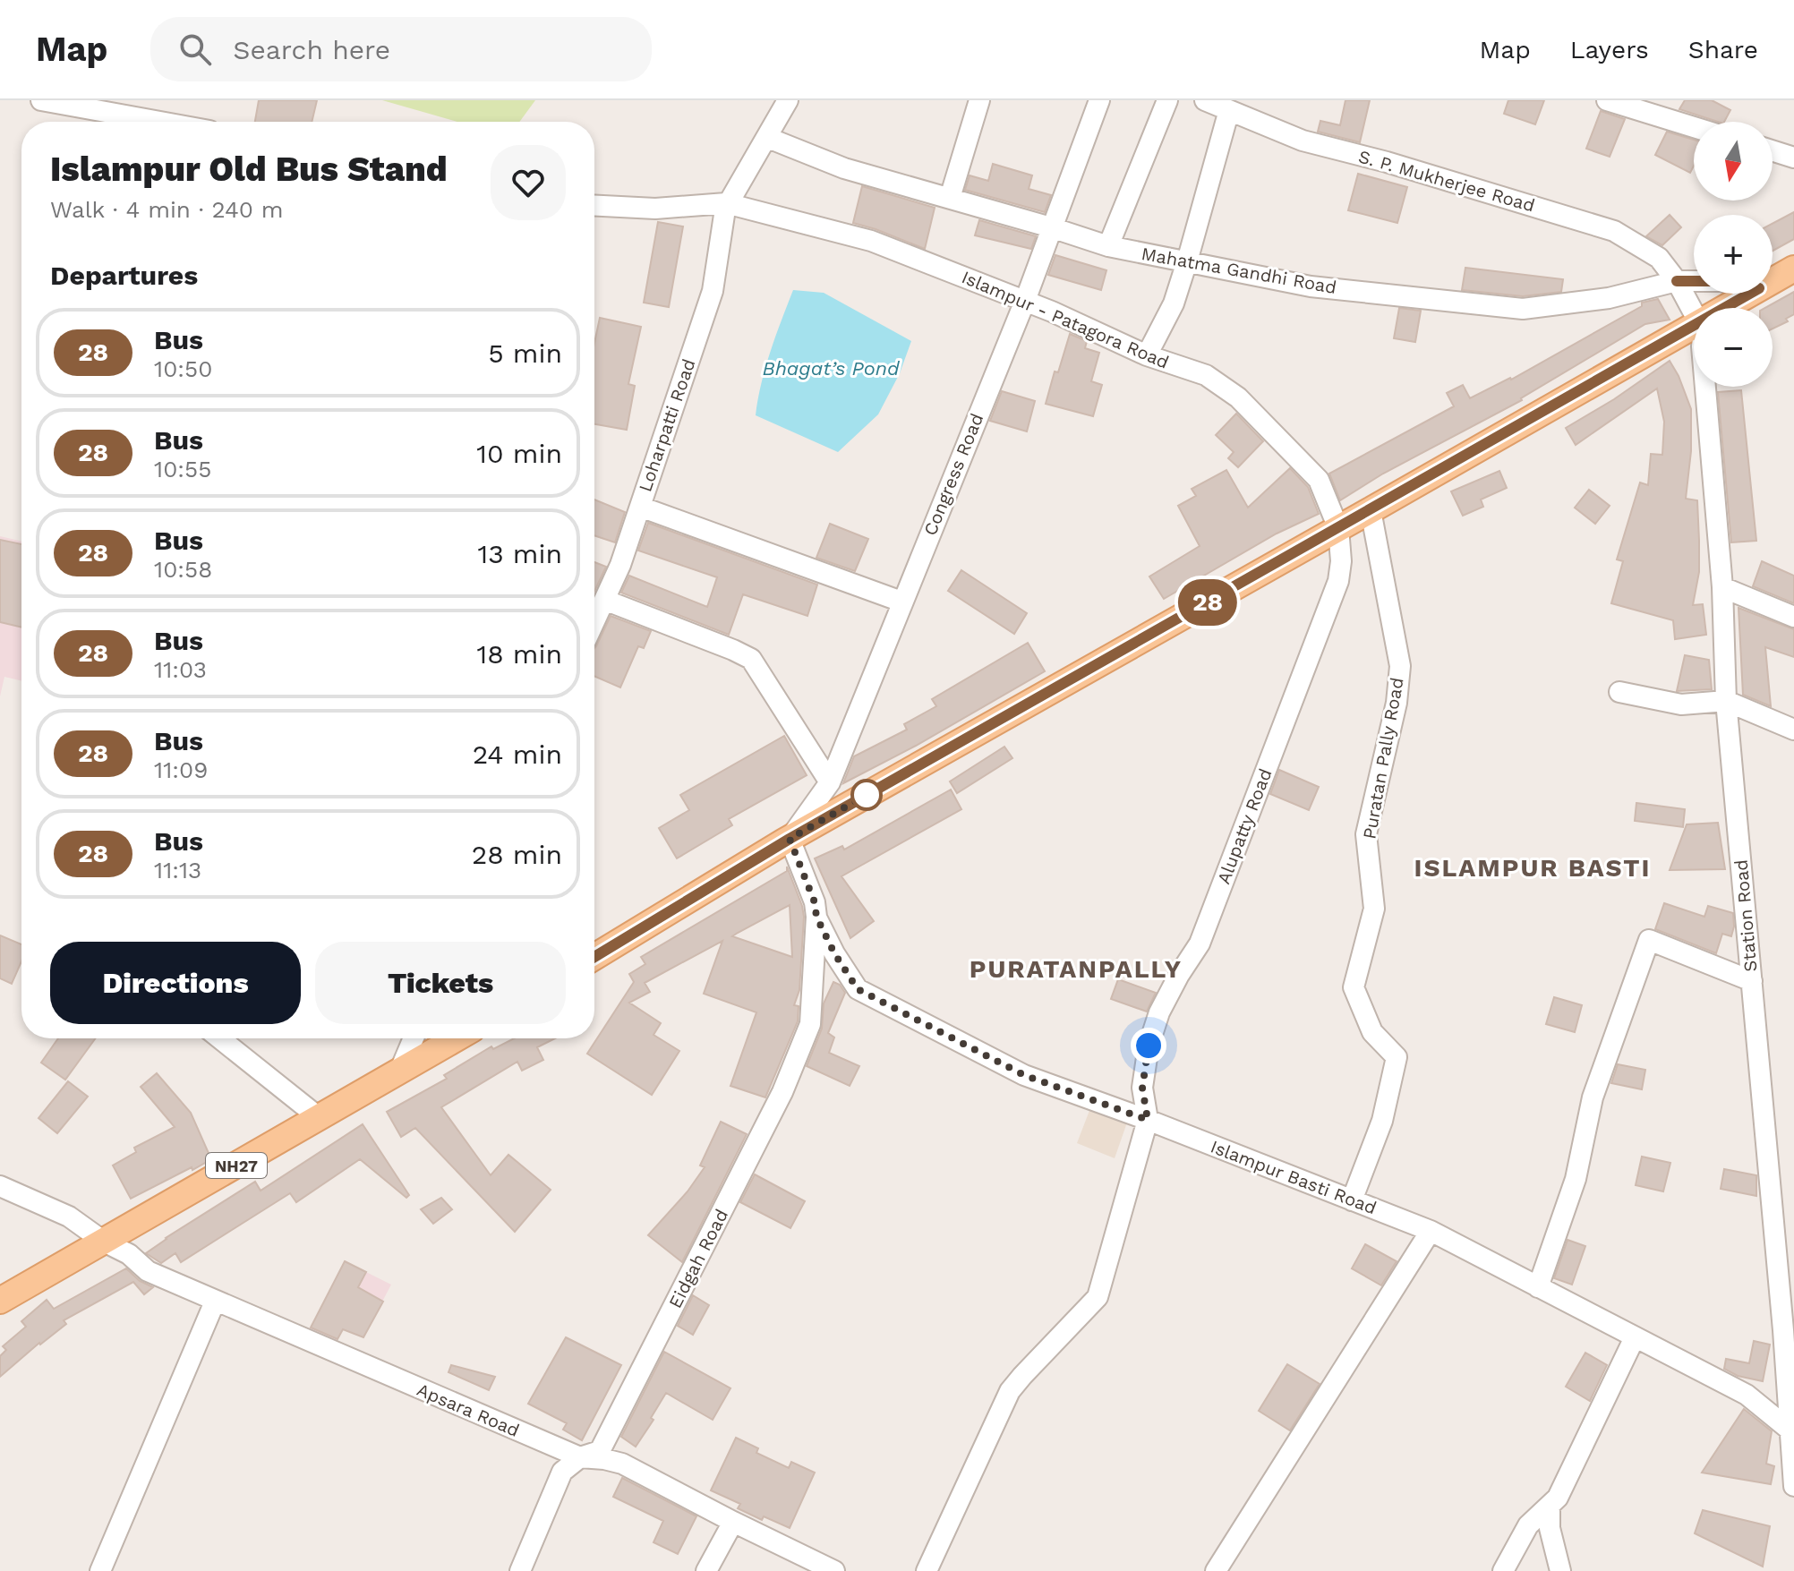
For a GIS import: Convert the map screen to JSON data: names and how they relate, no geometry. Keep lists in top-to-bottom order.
{
  "streets": {
    "main road": ["NH27"],
    "street": [
      "S. P. Mukherjee Road",
      "Mahatma Gandhi Road",
      "Islampur - Patagora Road",
      "Loharpatti Road",
      "Congress Road",
      "Puratan Pally Road",
      "Alupatty Road",
      "Station Road",
      "Islampur Basti Road",
      "Eidgah Road",
      "Apsara Road"
    ]
  },
  "crossings": [
    ["S. P. Mukherjee Road", "Mahatma Gandhi Road"],
    ["Mahatma Gandhi Road", "Congress Road"],
    ["Islampur - Patagora Road", "Loharpatti Road"],
    ["Islampur - Patagora Road", "Congress Road"],
    ["Islampur - Patagora Road", "Alupatty Road"],
    ["Puratan Pally Road", "Islampur Basti Road"],
    ["Alupatty Road", "Islampur Basti Road"],
    ["Station Road", "Islampur Basti Road"],
    ["NH27", "Apsara Road"],
    ["Islampur Basti Road", "Eidgah Road"],
    ["Eidgah Road", "Apsara Road"]
  ],
  "districts": ["ISLAMPUR BASTI", "PURATANPALLY"],
  "water": ["Bhagat’s Pond"],
  "lines": ["bus line 28"],
  "north": "bottom",
  "page": {
    "header": "Map",
    "search": "Search here",
    "nav": ["Map", "Layers", "Share"],
    "on_map": "28",
    "map_buttons": ["+", "−"],
    "heading": [
      ["Islampur Old Bus Stand", "Walk · 4 min · 240 m"],
      "Departures"
    ],
    "list": [
      {
        "mark": "28",
        "name": "Bus",
        "note": "10:50",
        "value": "5 min"
      },
      {
        "mark": "28",
        "name": "Bus",
        "note": "10:55",
        "value": "10 min"
      },
      {
        "mark": "28",
        "name": "Bus",
        "note": "10:58",
        "value": "13 min"
      },
      {
        "mark": "28",
        "name": "Bus",
        "note": "11:03",
        "value": "18 min"
      },
      {
        "mark": "28",
        "name": "Bus",
        "note": "11:09",
        "value": "24 min"
      },
      {
        "mark": "28",
        "name": "Bus",
        "note": "11:13",
        "value": "28 min"
      }
    ],
    "buttons": ["Directions", "Tickets"]
  }
}
